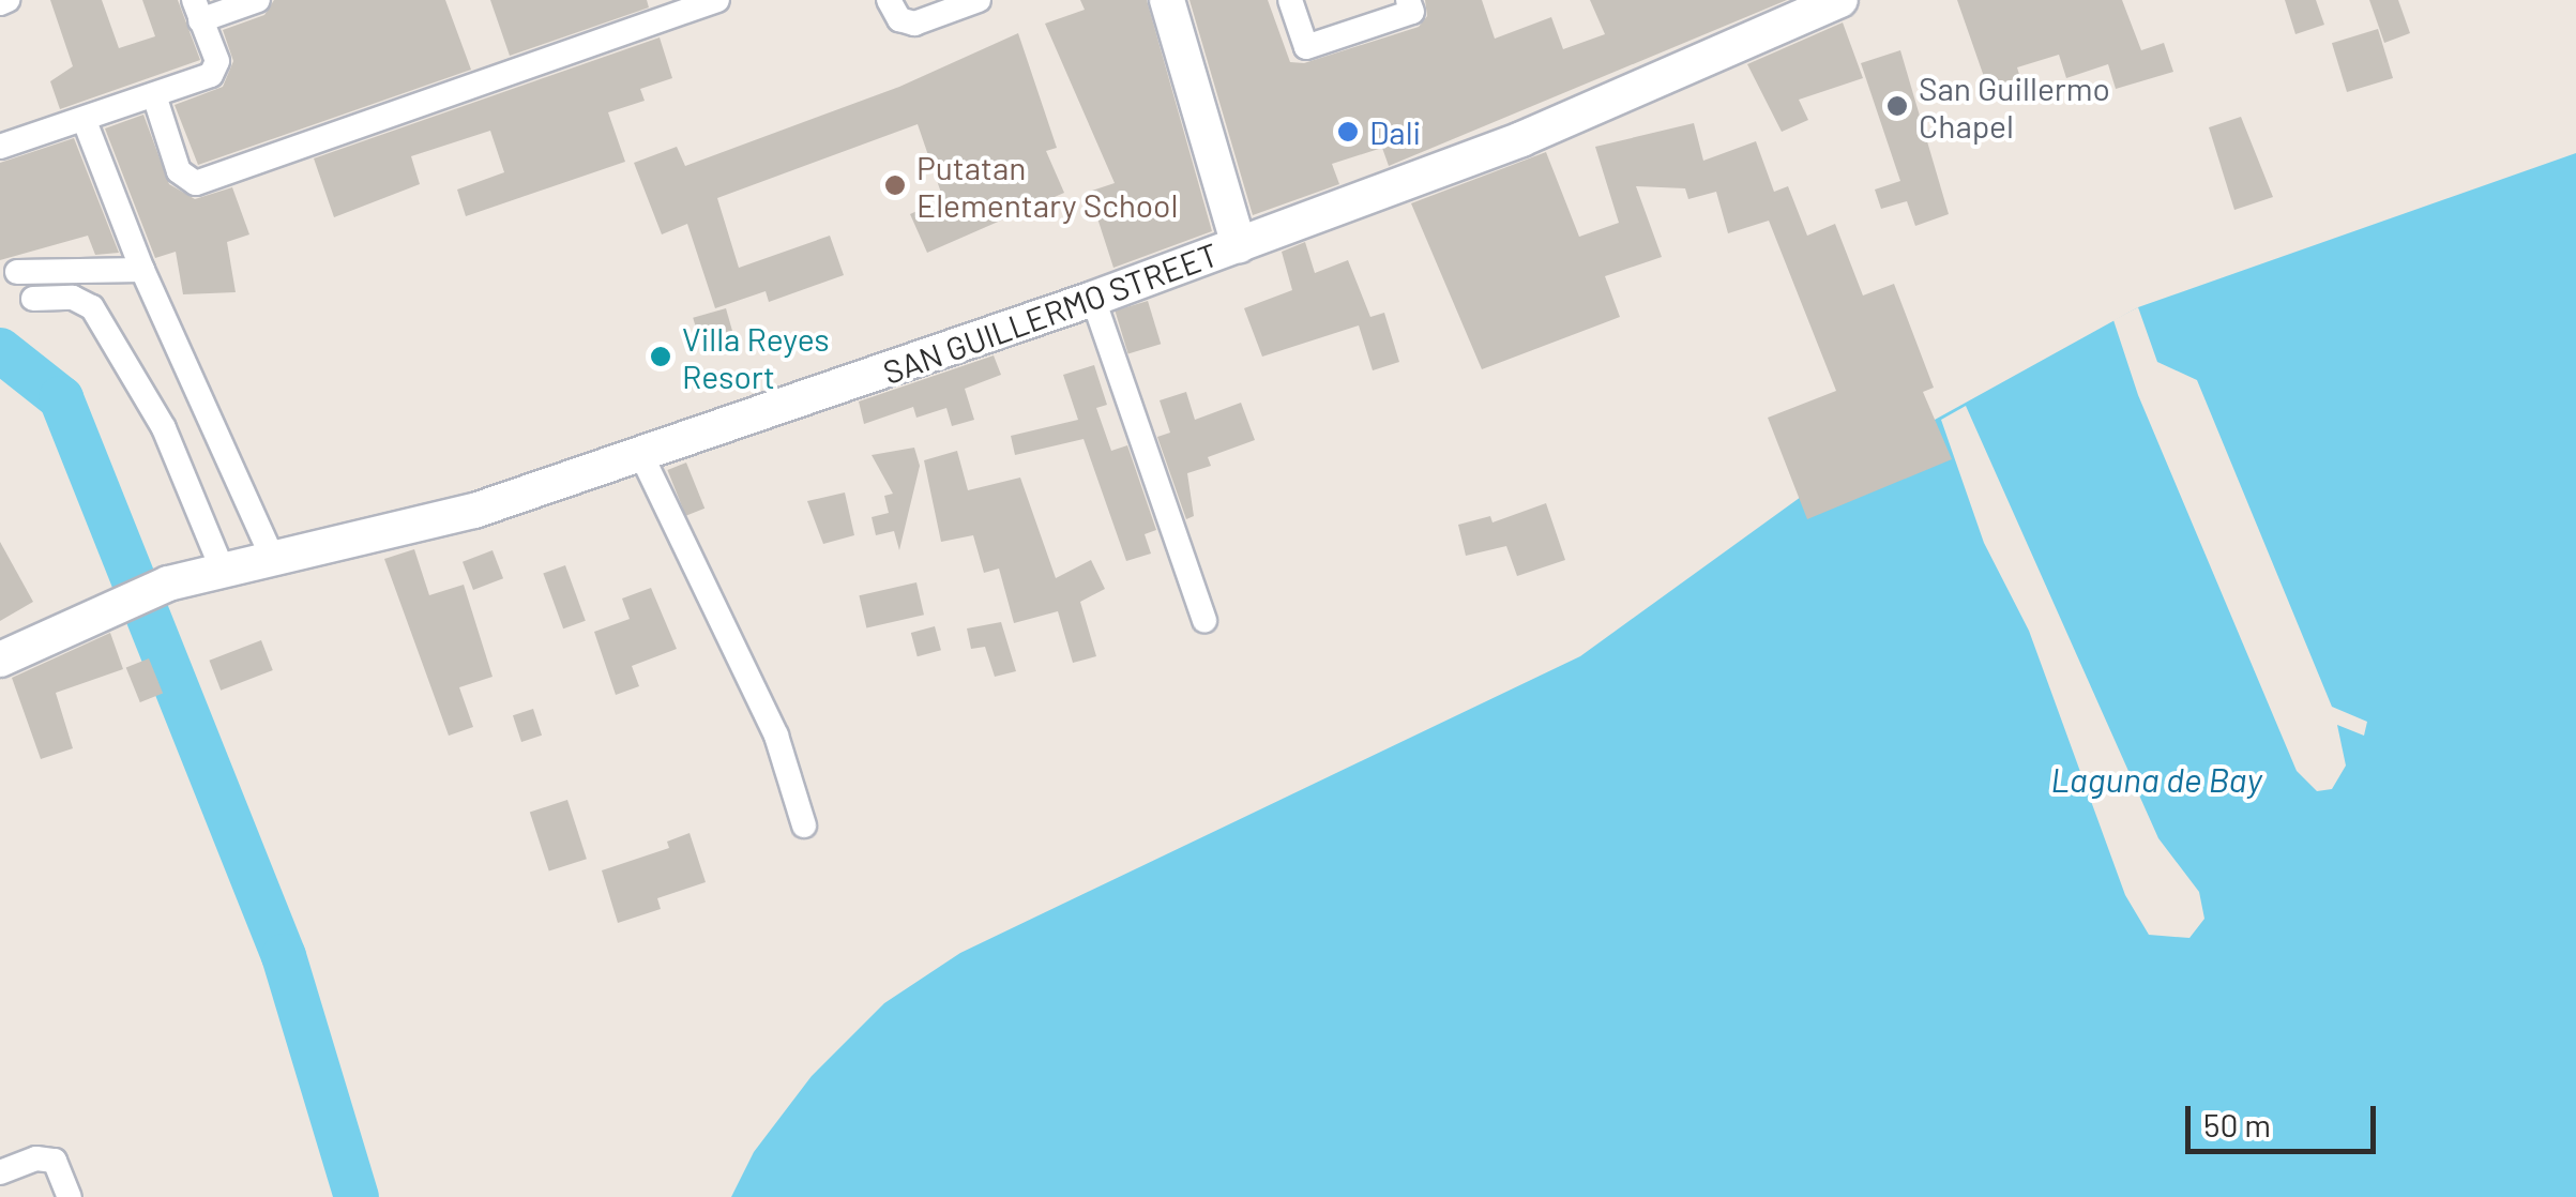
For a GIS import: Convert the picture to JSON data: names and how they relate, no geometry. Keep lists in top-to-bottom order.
{
  "streets": {
    "main road": ["SAN GUILLERMO STREET"]
  },
  "water": ["Laguna de Bay"],
  "places": [
    "San Guillermo Chapel",
    "Dali",
    "Putatan Elementary School",
    "Villa Reyes Resort"
  ],
  "scale_bar": "50 m"
}
